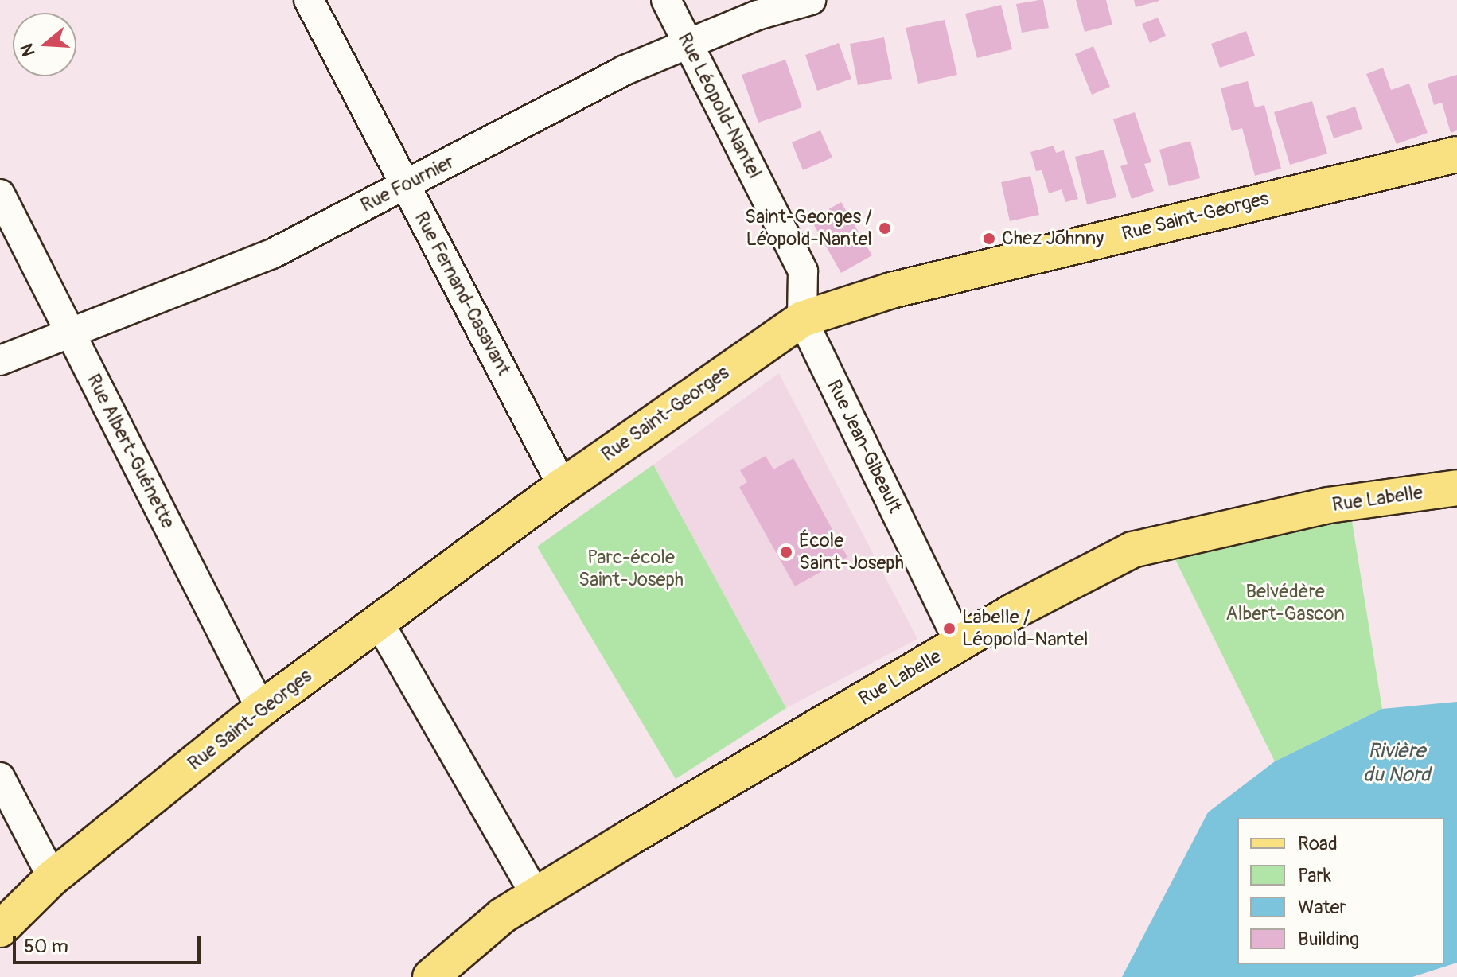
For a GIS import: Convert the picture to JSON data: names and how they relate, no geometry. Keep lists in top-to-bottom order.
{
  "streets": {
    "main road": ["Rue Saint-Georges", "Rue Labelle"],
    "street": [
      "Rue Léopold-Nantel",
      "Rue Fournier",
      "Rue Fernand-Casavant",
      "Rue Jean-Gibeault",
      "Rue Albert-Guénette"
    ]
  },
  "crossings": [
    ["Rue Léopold-Nantel", "Rue Fournier"],
    ["Rue Léopold-Nantel", "Rue Saint-Georges"],
    ["Rue Léopold-Nantel", "Rue Jean-Gibeault"],
    ["Rue Fournier", "Rue Fernand-Casavant"],
    ["Rue Fournier", "Rue Albert-Guénette"],
    ["Rue Saint-Georges", "Rue Fernand-Casavant"],
    ["Rue Saint-Georges", "Rue Jean-Gibeault"],
    ["Rue Saint-Georges", "Rue Albert-Guénette"],
    ["Rue Jean-Gibeault", "Rue Labelle"]
  ],
  "water": ["Rivière du Nord"],
  "parks": ["Parc-école Saint-Joseph", "Belvédère Albert-Gascon"],
  "places": [
    "Saint-Georges / Léopold-Nantel",
    "Chez Johnny",
    "École Saint-Joseph",
    "Labelle / Léopold-Nantel"
  ],
  "legend": [
    "Road",
    "Park",
    "Water",
    "Building"
  ],
  "scale_bar": "50 m",
  "north": "left"
}
